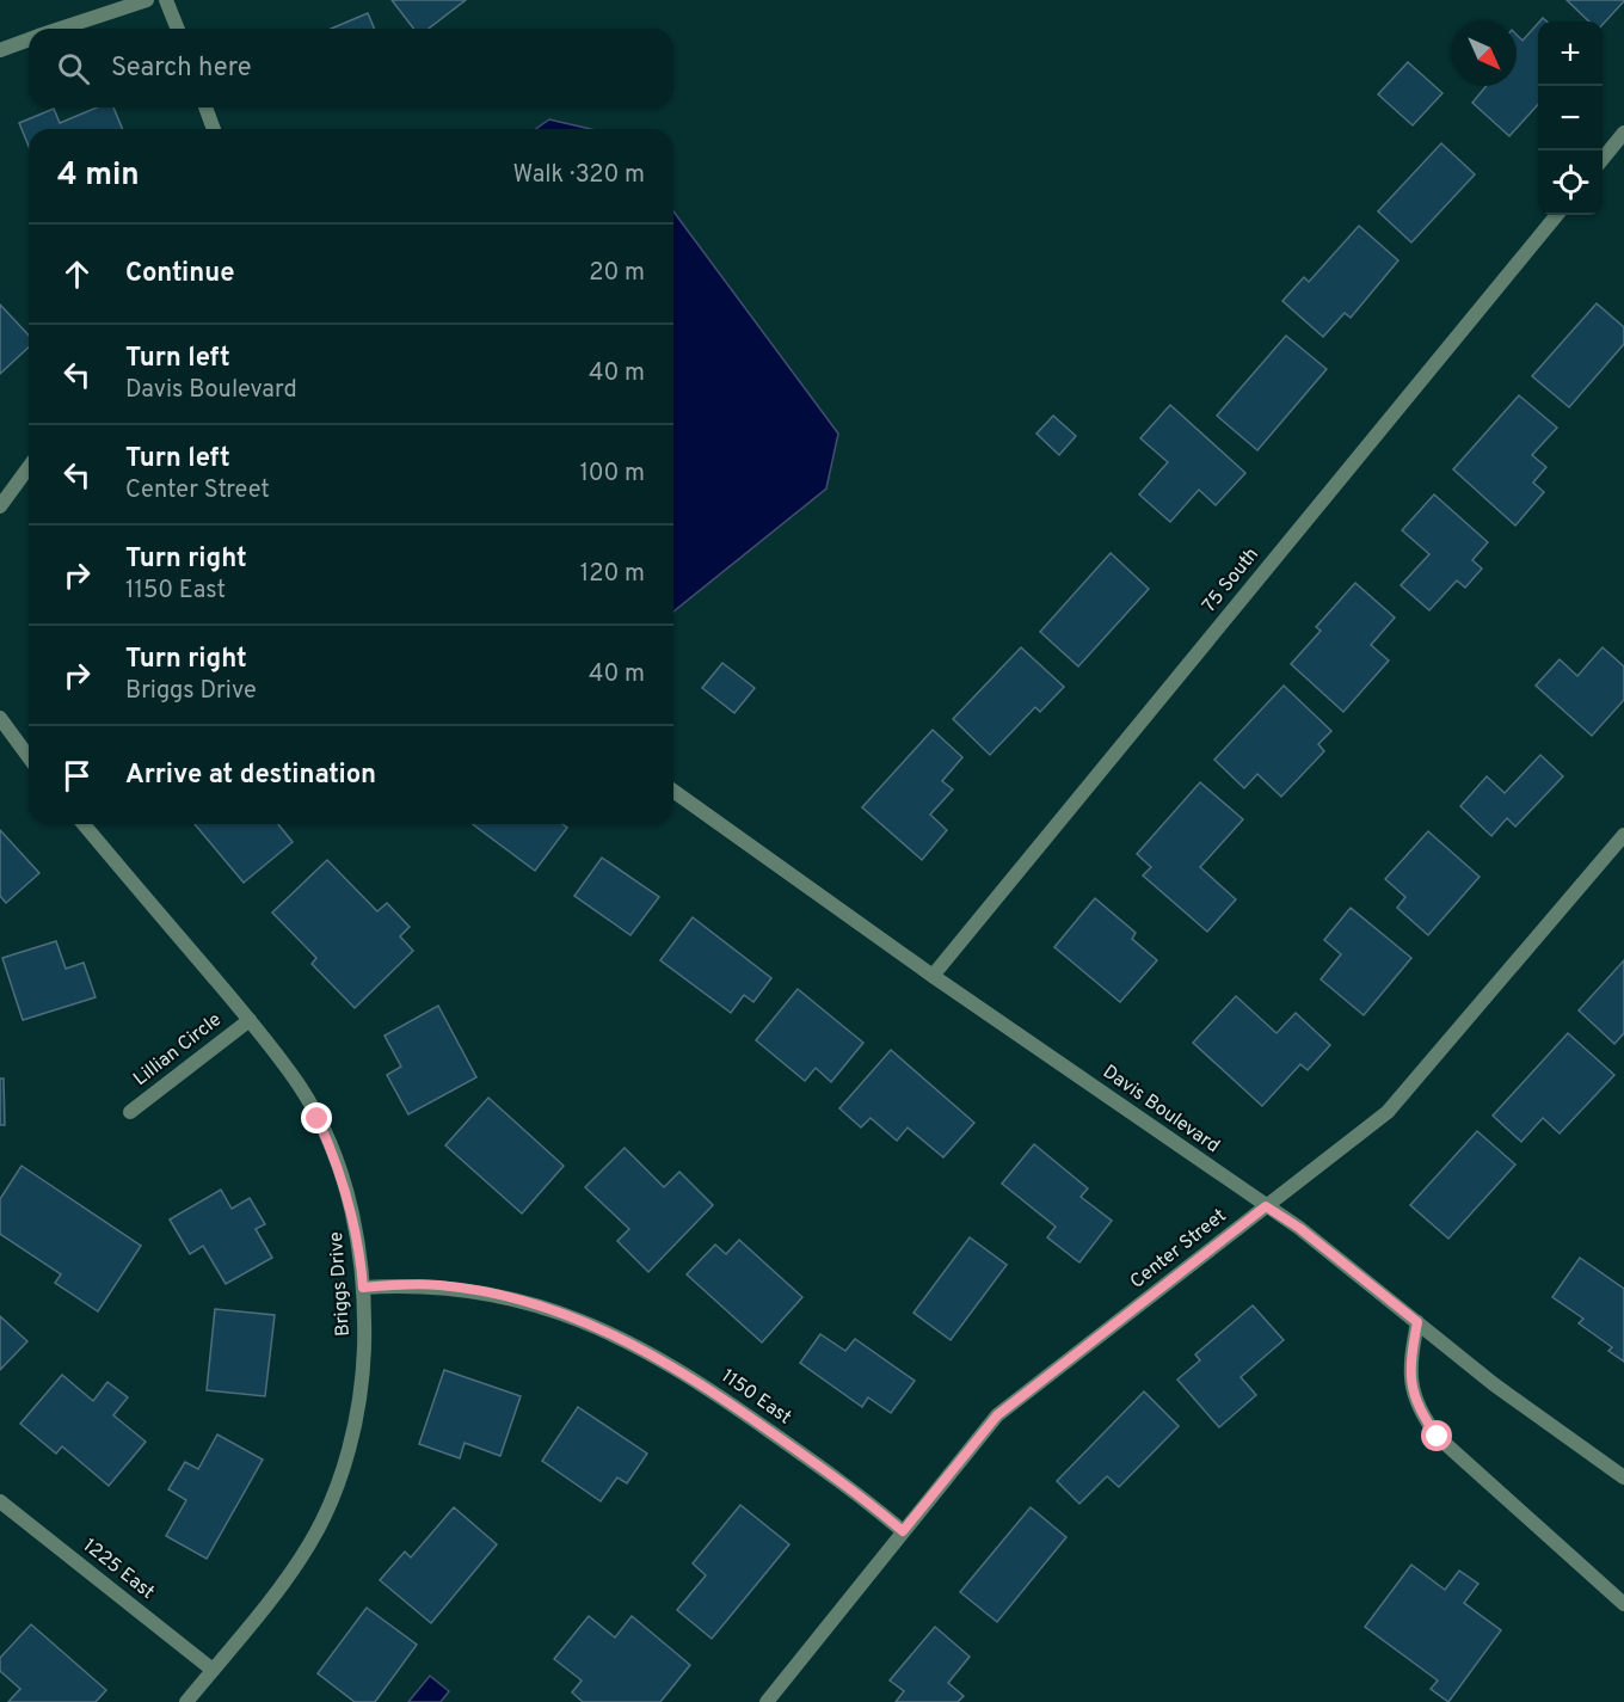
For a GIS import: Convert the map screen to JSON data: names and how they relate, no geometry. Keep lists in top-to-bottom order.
{
  "streets": {
    "street": [
      "75 South",
      "Lillian Circle",
      "Davis Boulevard",
      "Center Street",
      "Briggs Drive",
      "1150 East",
      "1225 East"
    ]
  },
  "crossings": [
    ["75 South", "Davis Boulevard"],
    ["Lillian Circle", "Briggs Drive"],
    ["Davis Boulevard", "Center Street"],
    ["Center Street", "1150 East"],
    ["Briggs Drive", "1150 East"],
    ["Briggs Drive", "1225 East"]
  ],
  "north": "bottom right",
  "page": {
    "map_buttons": ["+", "−"],
    "search": "Search here",
    "heading": ["4 min", "Walk · 320 m"],
    "list": [
      ["Continue", "20 m"],
      ["Turn left", "Davis Boulevard", "40 m"],
      ["Turn left", "Center Street", "100 m"],
      ["Turn right", "1150 East", "120 m"],
      ["Turn right", "Briggs Drive", "40 m"],
      "Arrive at destination"
    ]
  }
}
